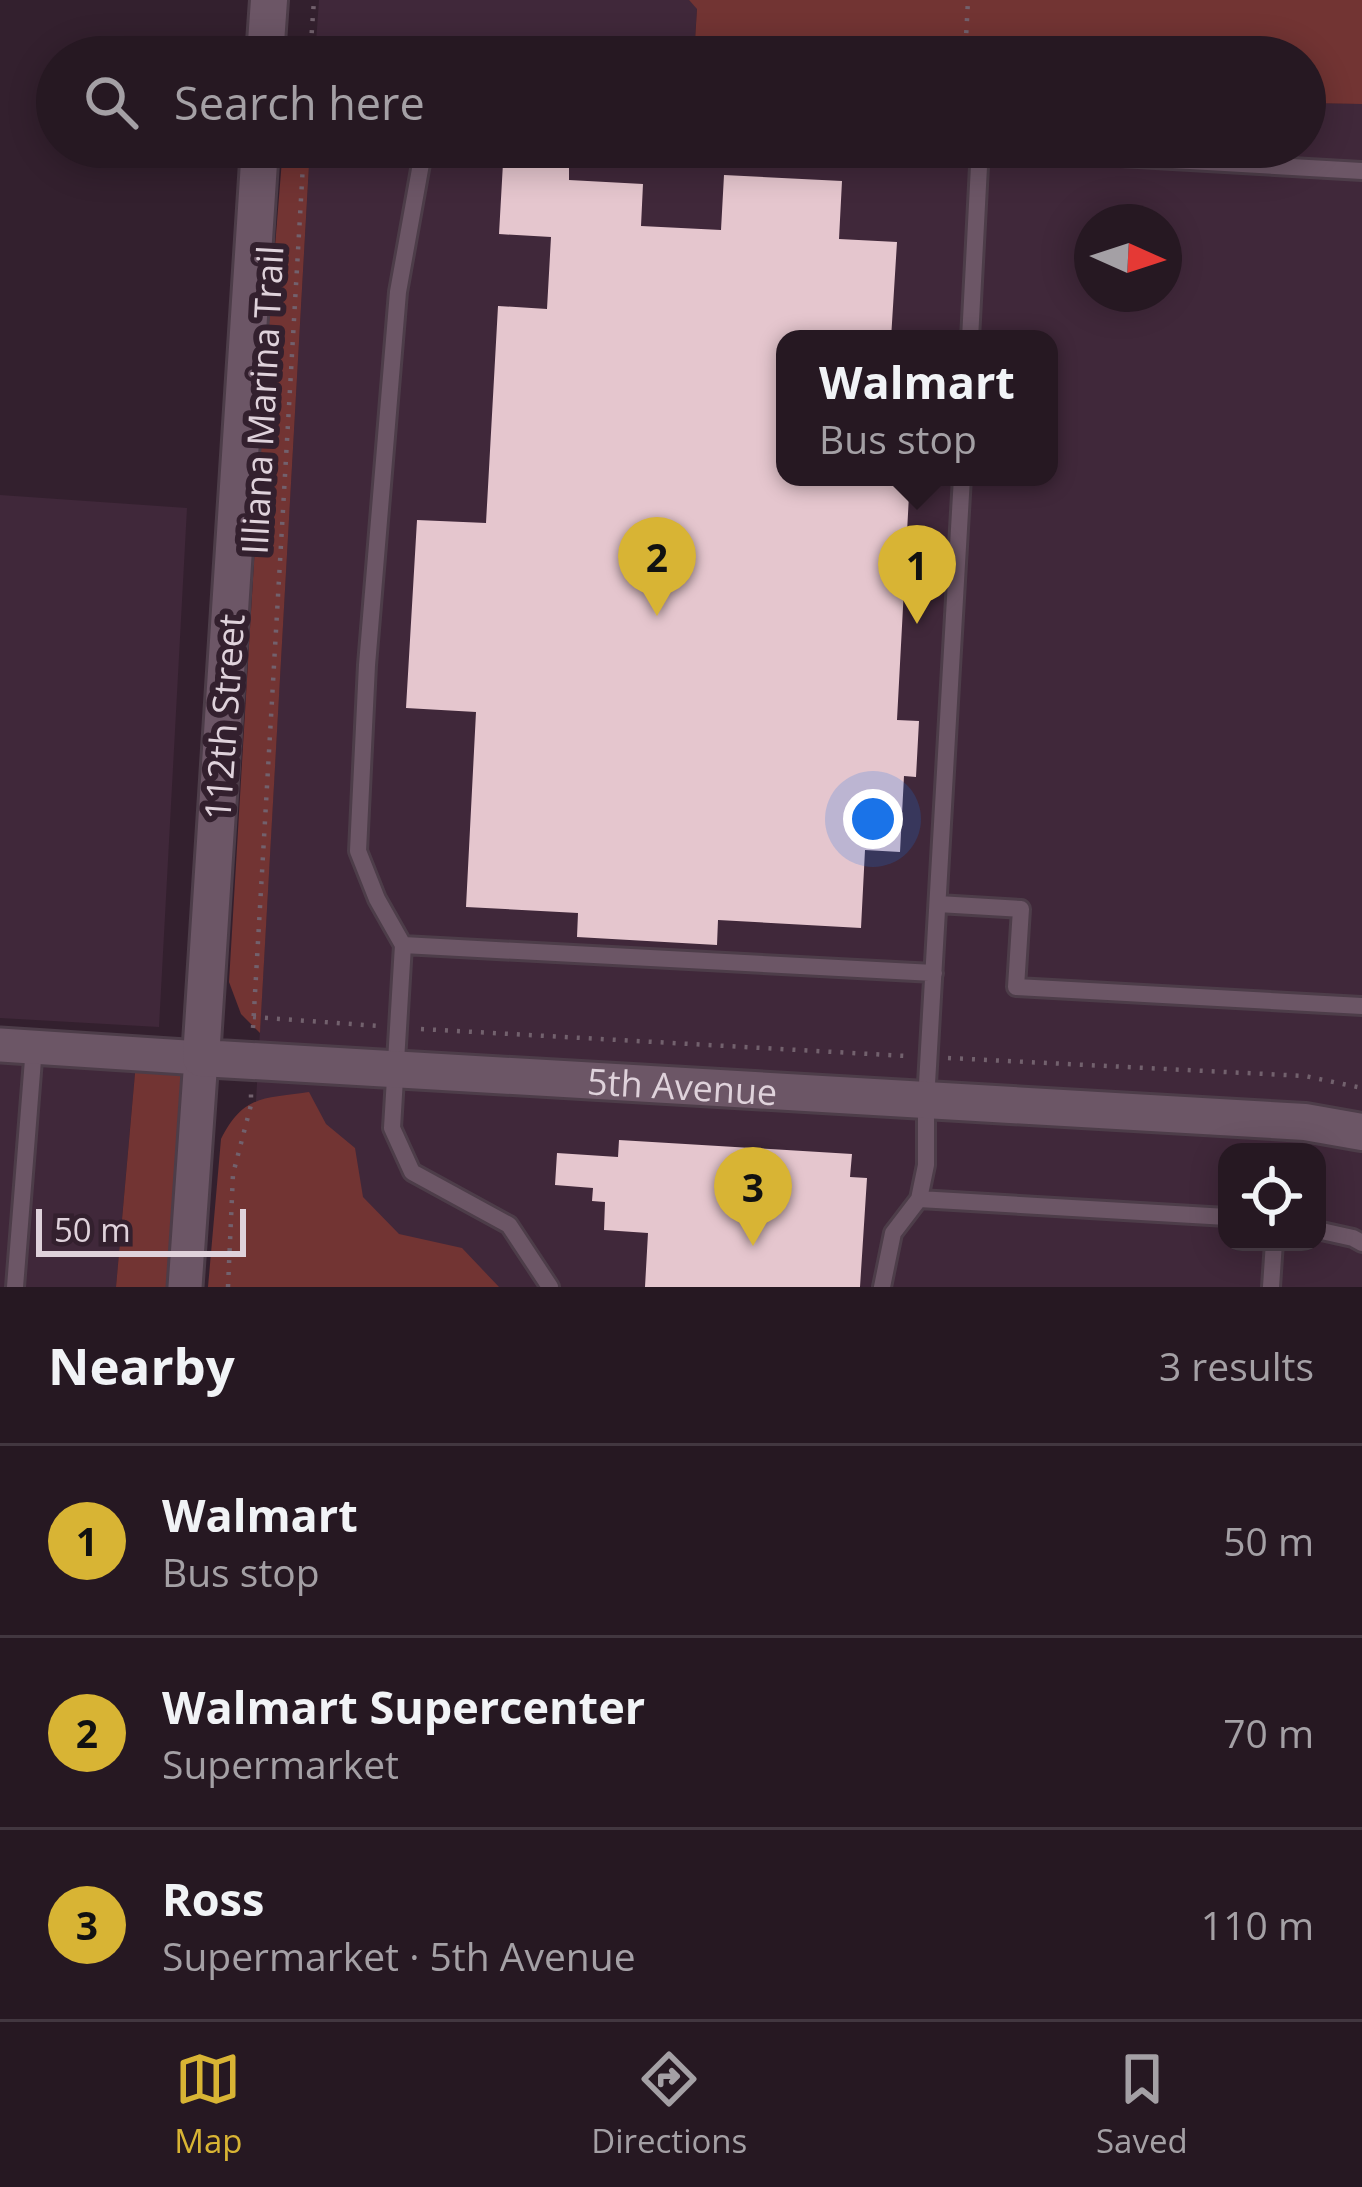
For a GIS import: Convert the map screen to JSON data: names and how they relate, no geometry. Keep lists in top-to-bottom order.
{
  "streets": {
    "street": ["112th Street", "5th Avenue"],
    "path": ["Illiana Marina Trail"]
  },
  "crossings": [
    ["112th Street", "5th Avenue"]
  ],
  "scale_bar": "50 m",
  "north": "right",
  "page": {
    "search": "Search here",
    "popup": ["Walmart", "Bus stop"],
    "pins": ["2", "1", "3"],
    "scale": "50 m",
    "heading": ["Nearby", "3 results"],
    "list": [
      {
        "mark": "1",
        "name": "Walmart",
        "note": "Bus stop",
        "value": "50 m"
      },
      {
        "mark": "2",
        "name": "Walmart Supercenter",
        "note": "Supermarket",
        "value": "70 m"
      },
      {
        "mark": "3",
        "name": "Ross",
        "note": "Supermarket · 5th Avenue",
        "value": "110 m"
      }
    ],
    "nav": ["Map", "Directions", "Saved"]
  }
}
